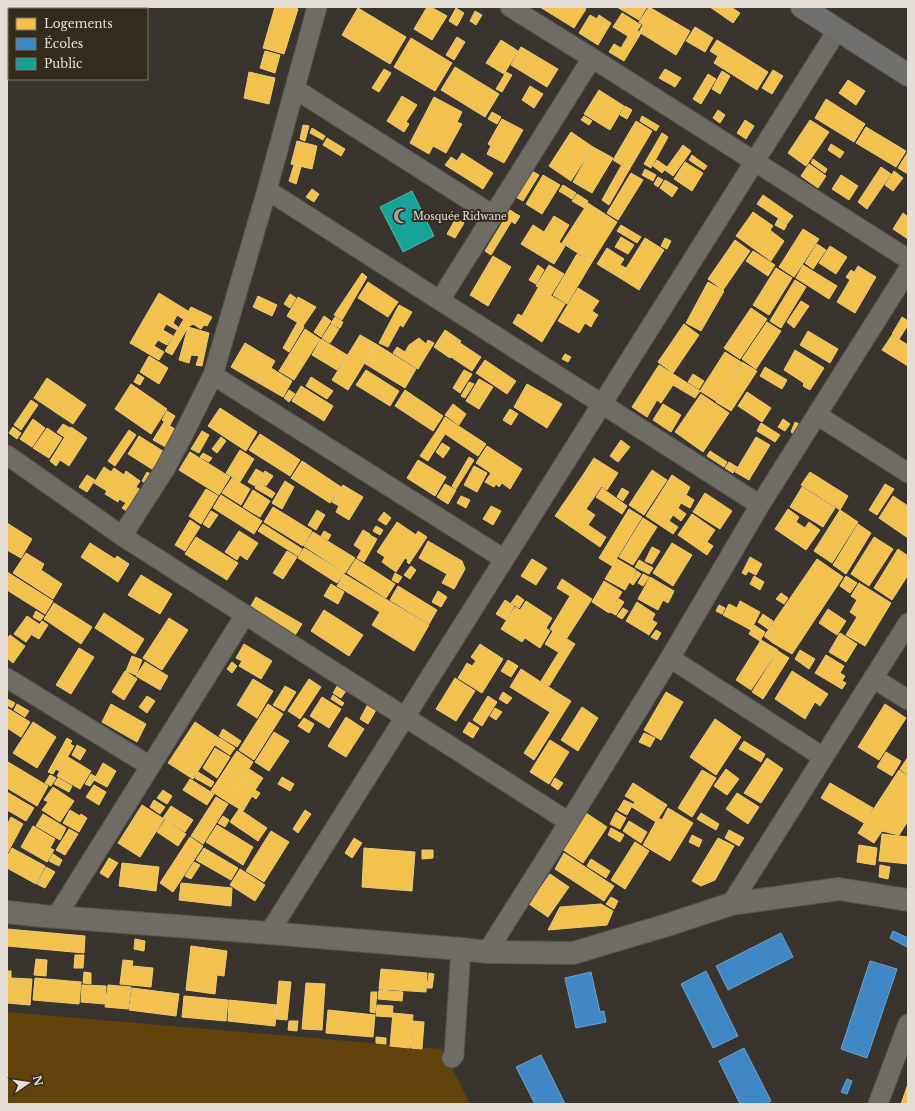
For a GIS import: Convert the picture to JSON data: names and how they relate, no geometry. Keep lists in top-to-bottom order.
{
  "places": {
    "mosque": ["Mosquée Ridwane"]
  },
  "legend": ["Logements", "Écoles", "Public"],
  "north": "right"
}
